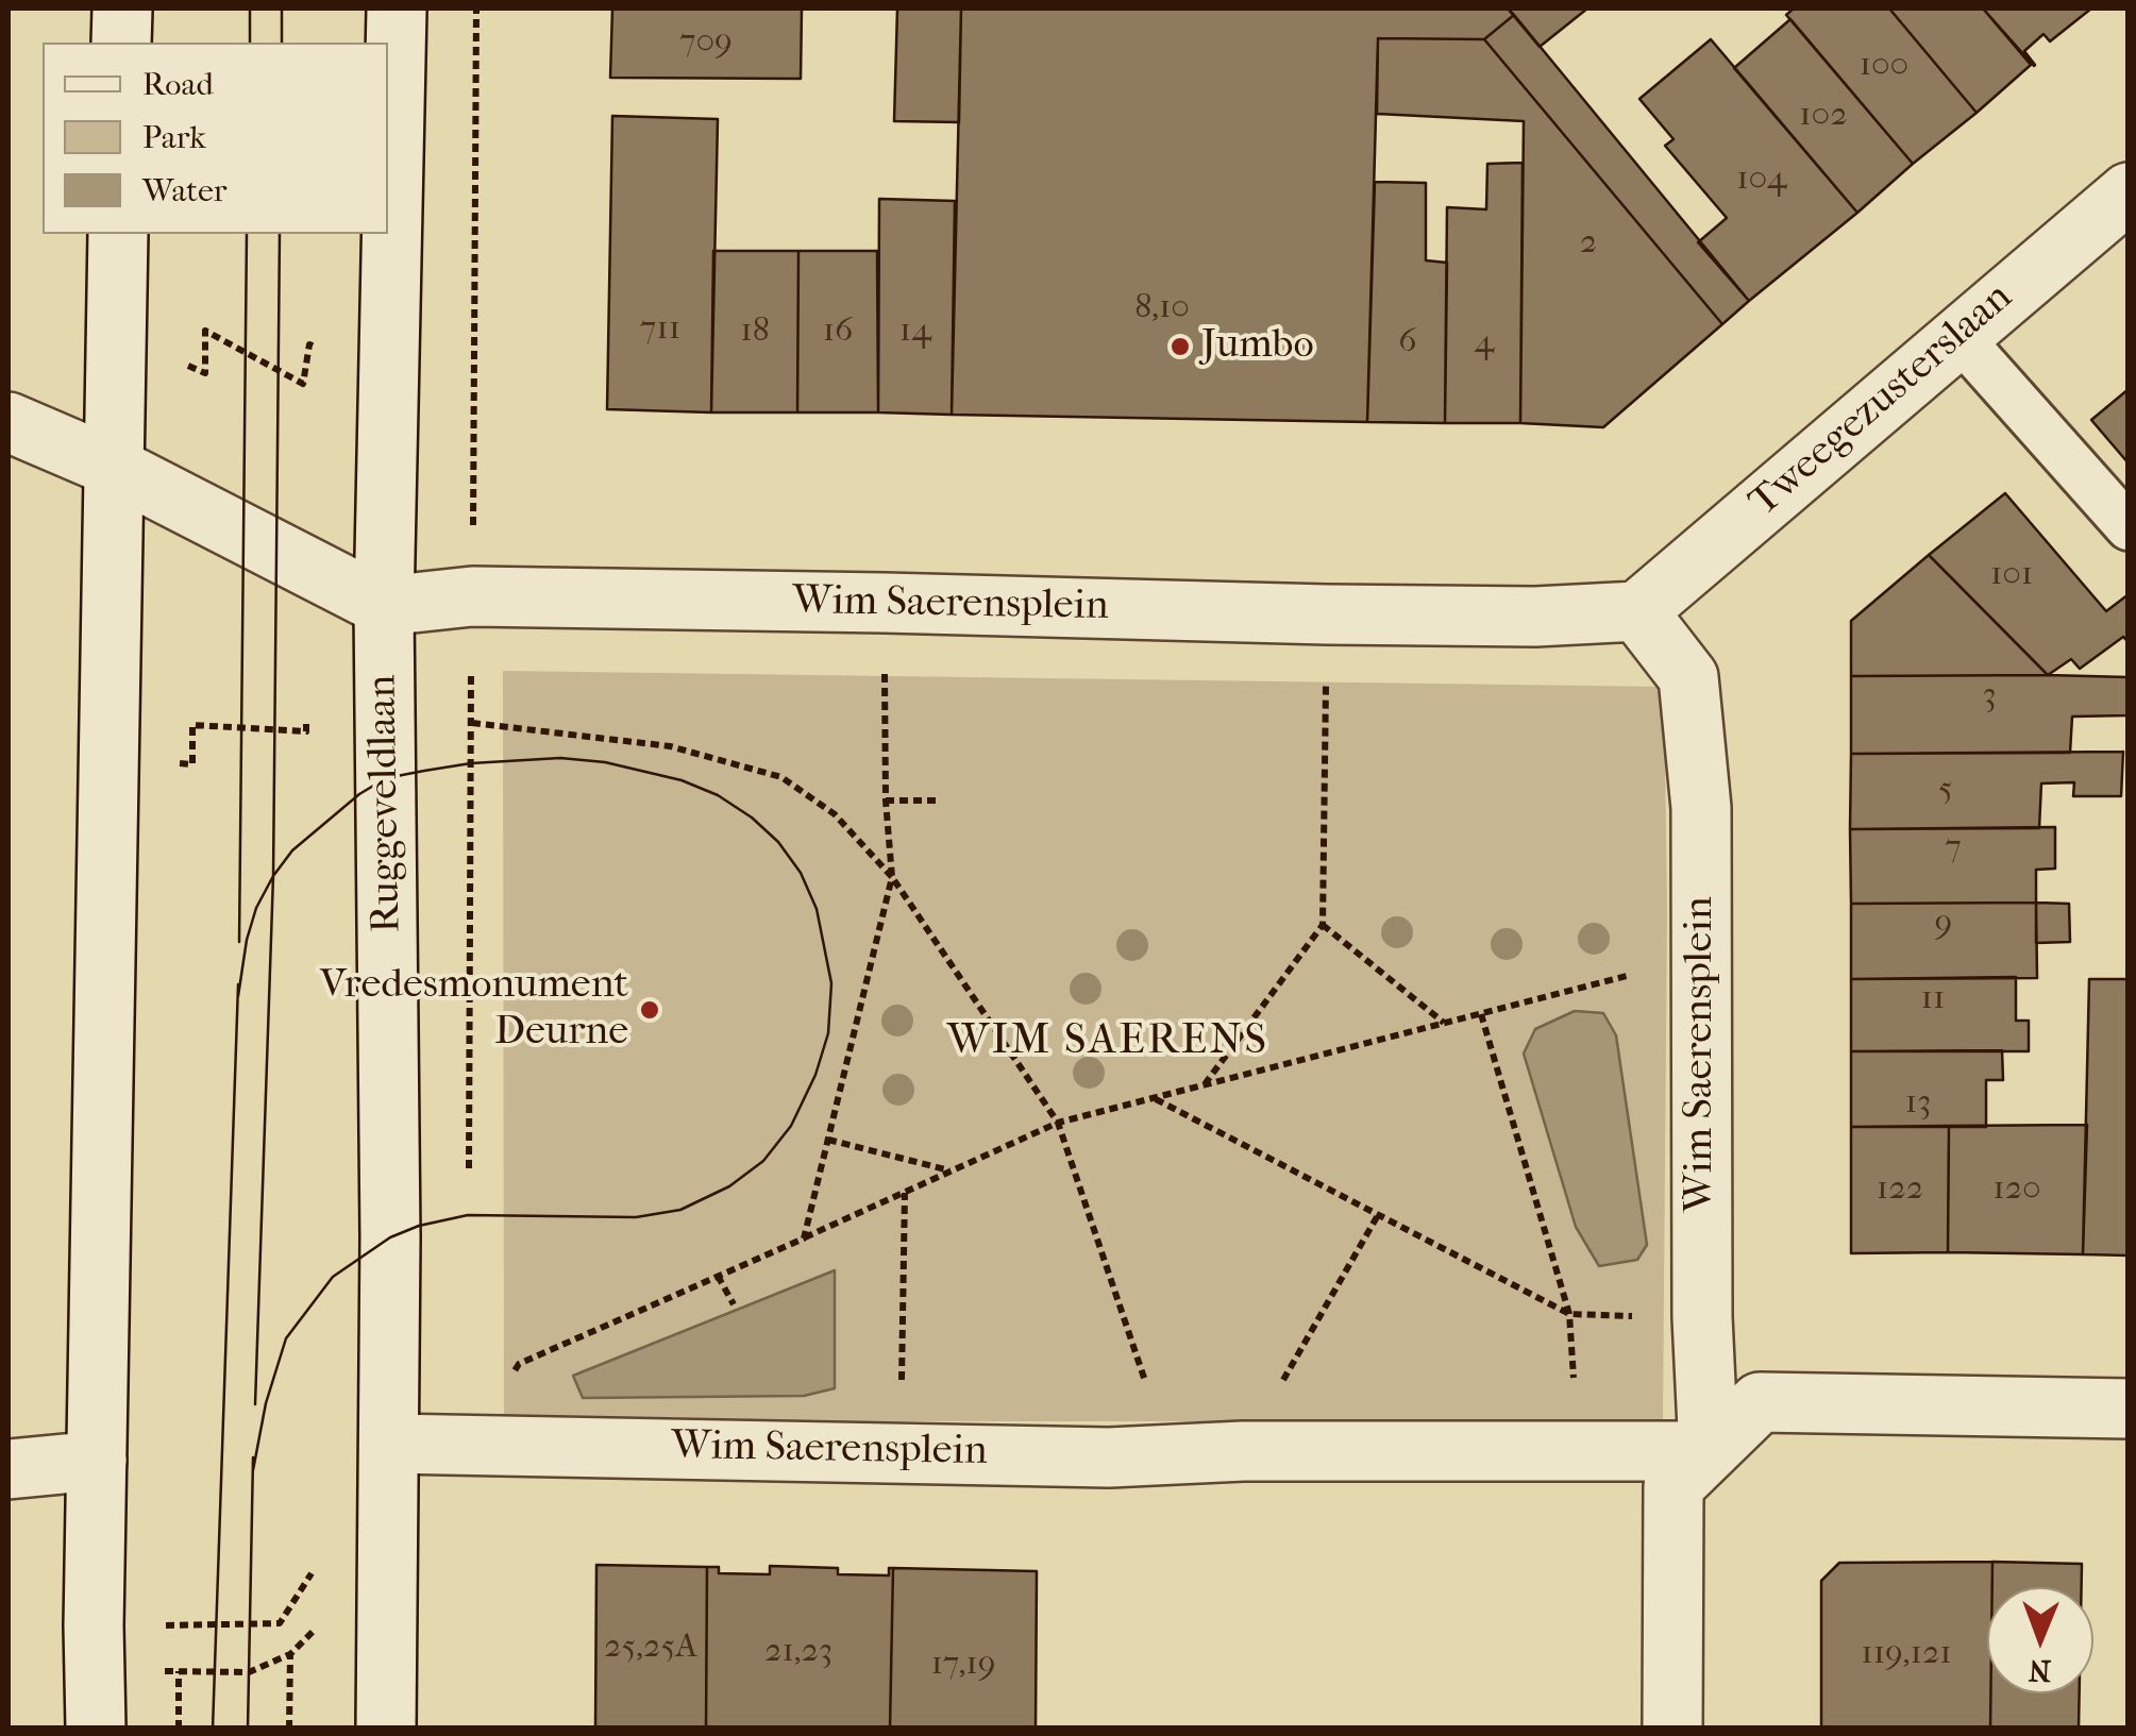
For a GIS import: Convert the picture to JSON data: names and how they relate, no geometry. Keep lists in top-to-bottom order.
{
  "streets": {
    "street": ["Tweegezusterslaan", "Wim Saerensplein", "Ruggeveldlaan"]
  },
  "crossings": [
    ["Tweegezusterslaan", "Wim Saerensplein"],
    ["Wim Saerensplein", "Ruggeveldlaan"]
  ],
  "districts": ["WIM SAERENS"],
  "places": ["Jumbo", "Vredesmonument Deurne"],
  "house_numbers": [
    "709",
    "100",
    "102",
    "104",
    "2",
    "8,10",
    "711",
    "18",
    "16",
    "14",
    "6",
    "4",
    "101",
    "3",
    "5",
    "7",
    "9",
    "11",
    "13",
    "122",
    "120",
    "25,25A",
    "21,23",
    "119,121",
    "17,19"
  ],
  "legend": ["Road", "Park", "Water"],
  "north": "bottom"
}
